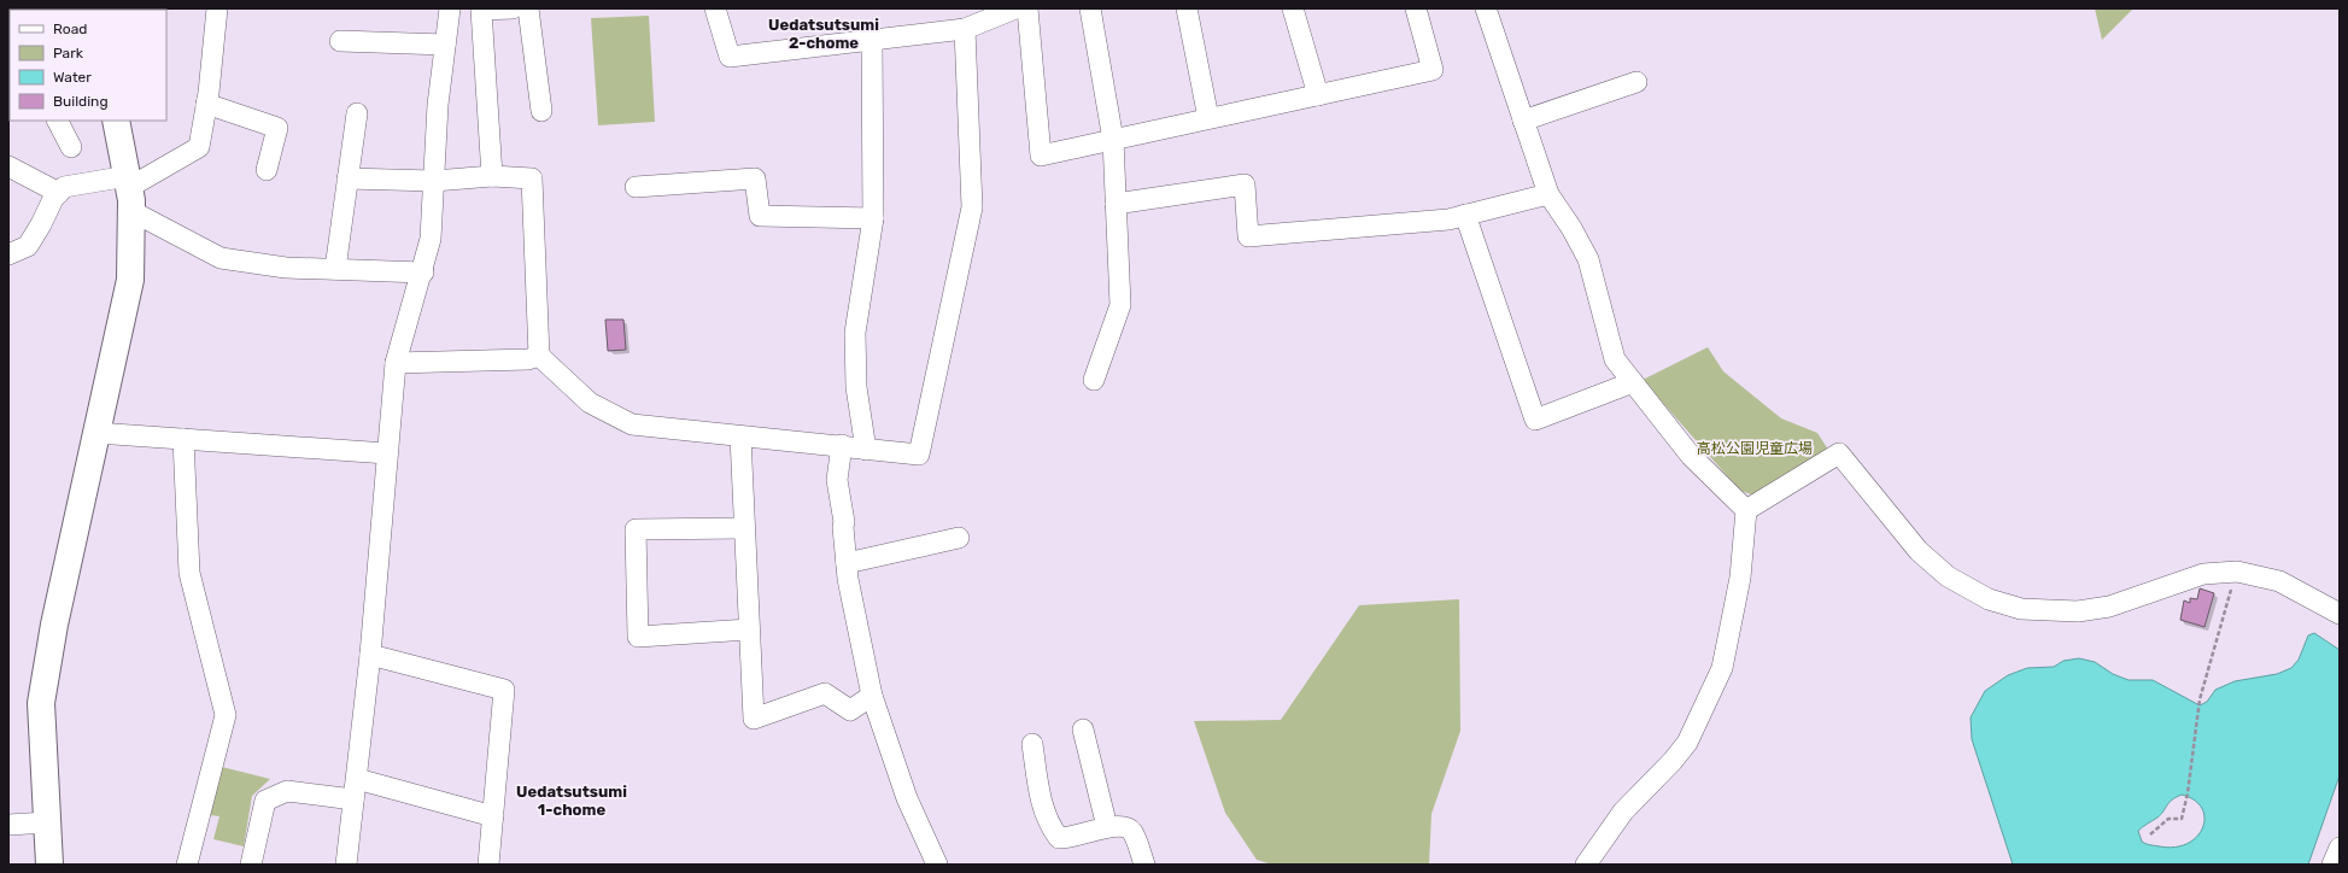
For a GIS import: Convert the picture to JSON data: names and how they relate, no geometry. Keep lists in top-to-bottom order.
{
  "districts": ["Uedatsutsumi 2-chome", "Uedatsutsumi 1-chome"],
  "parks": ["高松公園児童広場"],
  "legend": [
    "Road",
    "Park",
    "Water",
    "Building"
  ]
}
